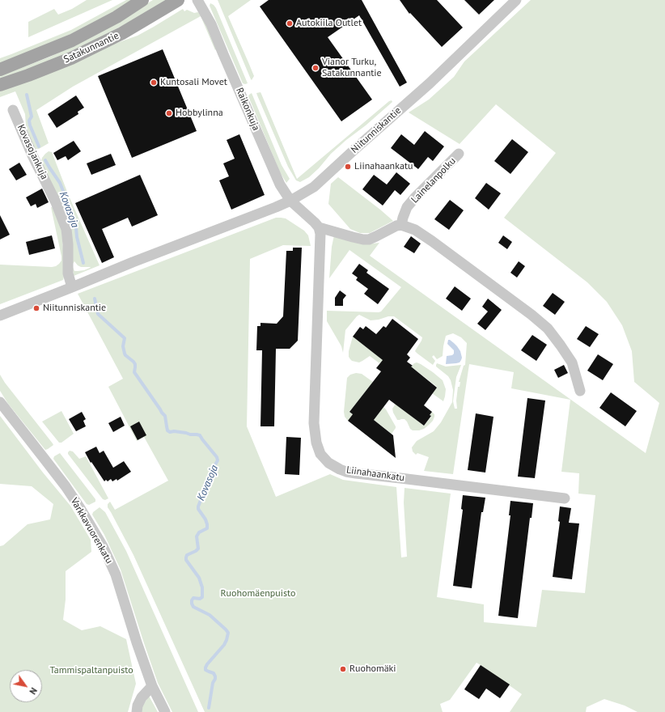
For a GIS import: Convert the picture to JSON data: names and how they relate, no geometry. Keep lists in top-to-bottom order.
{
  "streets": {
    "main road": ["Satakunnantie"],
    "street": [
      "Raikonkuja",
      "Niitunniskantie",
      "Kovasojankuja",
      "Lainelanpolku",
      "Liinahaankatu",
      "Varkkavuorenkatu"
    ]
  },
  "crossings": [
    ["Raikonkuja", "Niitunniskantie"],
    ["Niitunniskantie", "Kovasojankuja"]
  ],
  "water": ["Kovasoja"],
  "parks": ["Ruohomäenpuisto", "Tammispaltanpuisto"],
  "places": [
    "Autokiila Outlet",
    "Vianor Turku, Satakunnantie",
    "Kuntosali Movet",
    "Hobbylinna",
    "Liinahaankatu",
    "Niitunniskantie",
    "Ruohomäki"
  ],
  "north": "bottom right"
}
